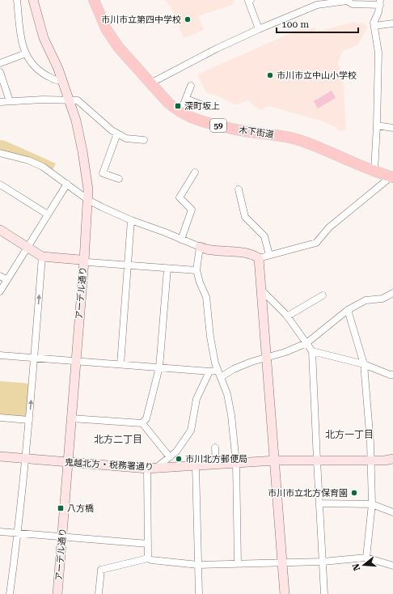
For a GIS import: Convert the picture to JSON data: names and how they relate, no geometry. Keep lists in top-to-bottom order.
{
  "streets": {
    "main road": ["59", "木下街道"],
    "street": ["アーデル通り", "鬼越北方・税務署通り"]
  },
  "crossings": [
    ["アーデル通り", "鬼越北方・税務署通り"]
  ],
  "districts": ["北方一丁目", "北方二丁目"],
  "places": {
    "other": [
      "市川市立第四中学校",
      "市川市立中山小学校",
      "市川北方郵便局",
      "市川市立北方保育園"
    ],
    "transit": ["深町坂上", "八方橋"]
  },
  "scale_bar": "100 m",
  "north": "left"
}
